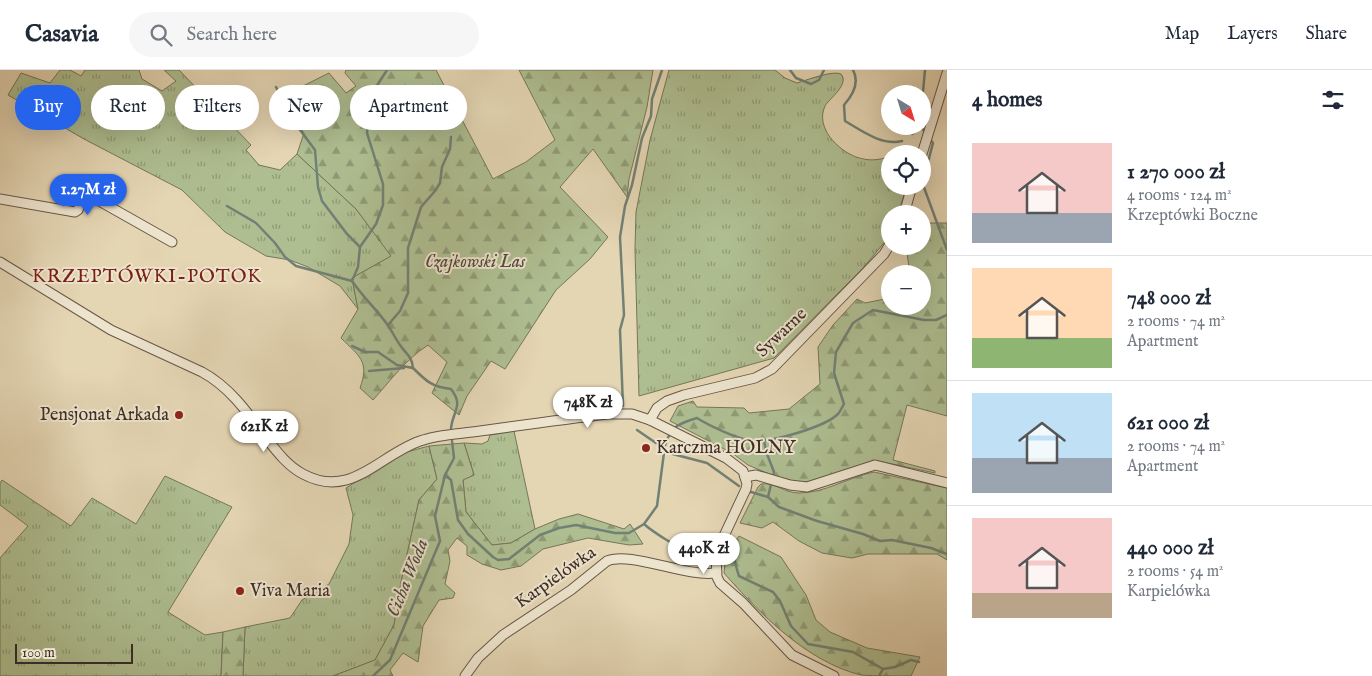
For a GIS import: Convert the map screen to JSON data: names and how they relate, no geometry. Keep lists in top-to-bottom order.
{
  "streets": {
    "street": ["Sywarne", "Karpielówka"]
  },
  "districts": ["KRZEPTÓWKI-POTOK"],
  "water": ["Cicha Woda"],
  "parks": ["Czajkowski Las"],
  "places": ["Pensjonat Arkada", "Karczma HOLNY", "Viva Maria"],
  "scale_bar": "100 m",
  "north": "bottom right",
  "page": {
    "header": "Casavia",
    "search": "Search here",
    "nav": ["Map", "Layers", "Share"],
    "heading": "4 homes",
    "map_buttons": ["+", "−"],
    "chip": [
      "Buy",
      "Rent",
      "Filters",
      "New",
      "Apartment"
    ],
    "list": [
      {
        "name": "1 270 000 zł",
        "note": "4 rooms · 124 m² · Krzeptówki Boczne"
      },
      {
        "name": "748 000 zł",
        "note": "2 rooms · 74 m² · Apartment"
      },
      {
        "name": "621 000 zł",
        "note": "2 rooms · 74 m² · Apartment"
      },
      {
        "name": "440 000 zł",
        "note": "2 rooms · 54 m² · Karpielówka"
      }
    ],
    "price": [
      "1.27M zł",
      "748K zł",
      "621K zł",
      "440K zł"
    ],
    "scale": "100 m"
  }
}
